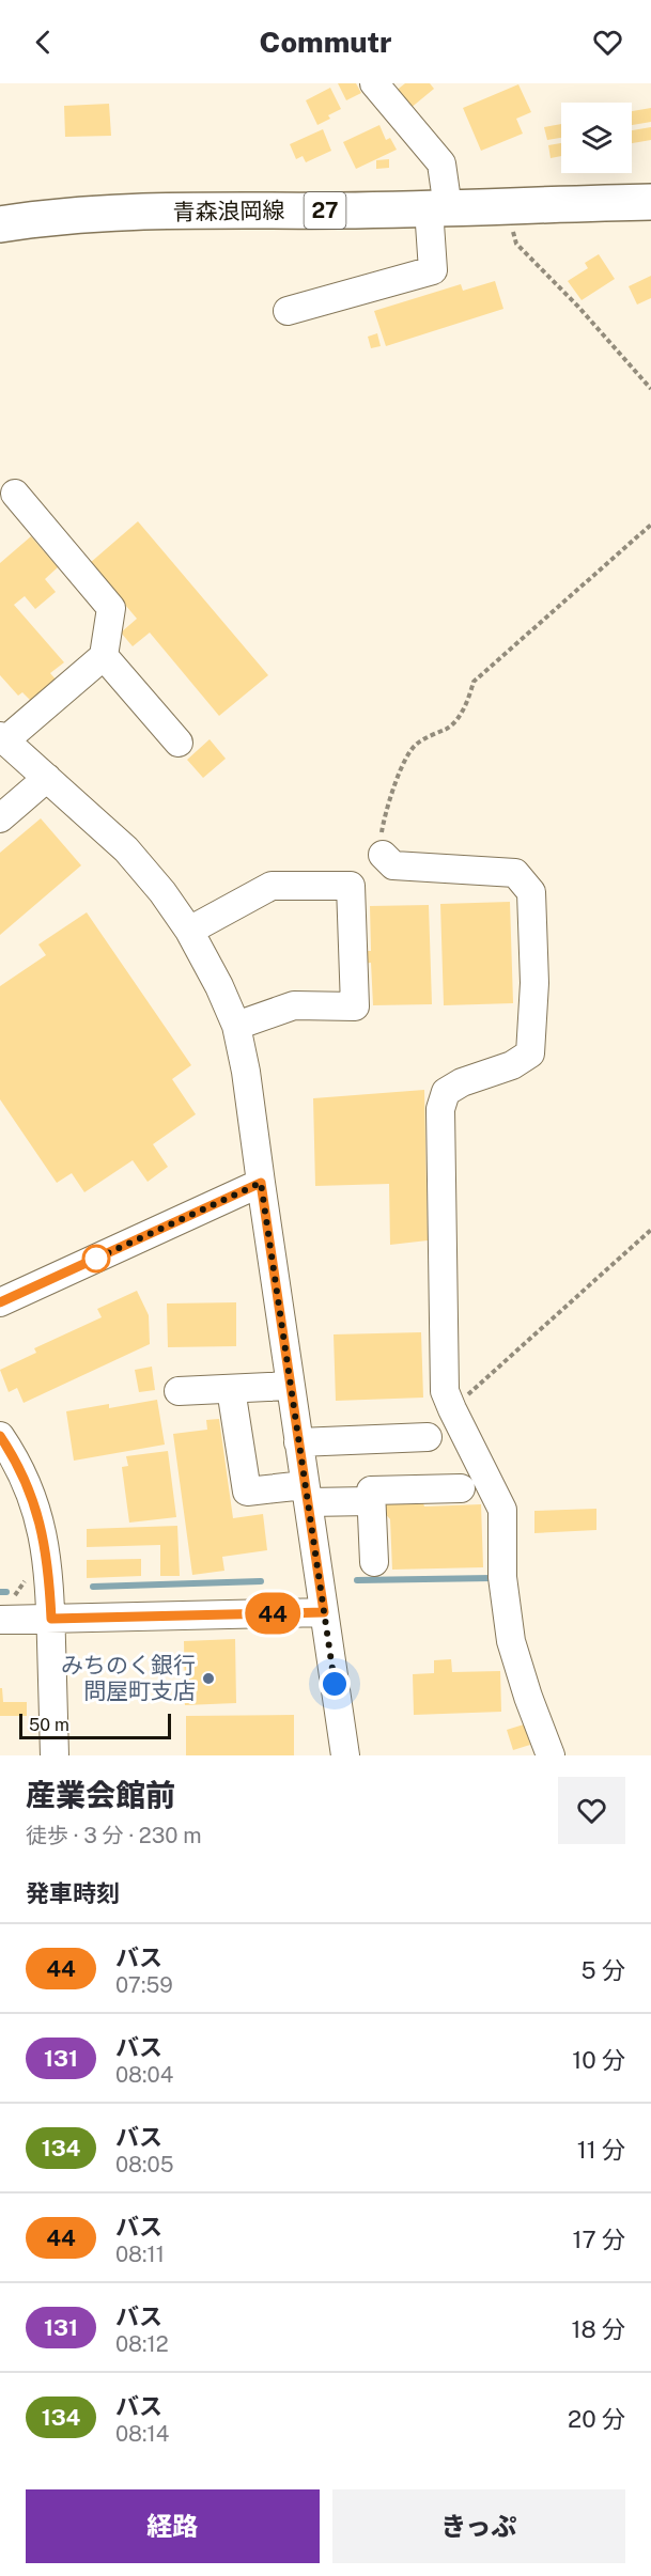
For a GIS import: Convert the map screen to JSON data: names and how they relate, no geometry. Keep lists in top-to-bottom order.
{
  "streets": {
    "main road": ["27", "青森浪岡線"]
  },
  "places": ["みちのく銀行 問屋町支店"],
  "lines": ["bus line 44"],
  "scale_bar": "50 m",
  "page": {
    "header": "Commutr",
    "on_map": "44",
    "scale": "50 m",
    "heading": [
      ["産業会館前", "徒歩 · 3 分 · 230 m"],
      "発車時刻"
    ],
    "list": [
      {
        "mark": "44",
        "name": "バス",
        "note": "07:59",
        "value": "5 分"
      },
      {
        "mark": "131",
        "name": "バス",
        "note": "08:04",
        "value": "10 分"
      },
      {
        "mark": "134",
        "name": "バス",
        "note": "08:05",
        "value": "11 分"
      },
      {
        "mark": "44",
        "name": "バス",
        "note": "08:11",
        "value": "17 分"
      },
      {
        "mark": "131",
        "name": "バス",
        "note": "08:12",
        "value": "18 分"
      },
      {
        "mark": "134",
        "name": "バス",
        "note": "08:14",
        "value": "20 分"
      }
    ],
    "buttons": ["経路", "きっぷ"]
  }
}
